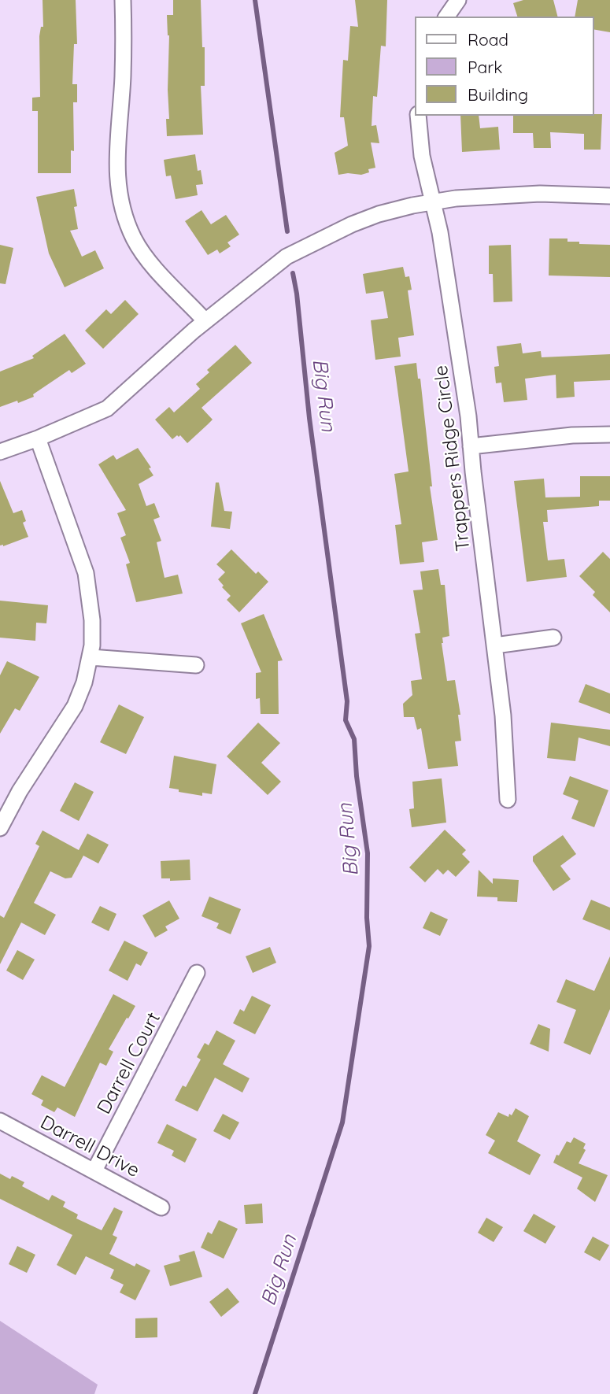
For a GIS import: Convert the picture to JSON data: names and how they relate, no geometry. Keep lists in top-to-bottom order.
{
  "streets": {
    "street": ["Trappers Ridge Circle", "Darrell Court", "Darrell Drive"]
  },
  "crossings": [
    ["Darrell Court", "Darrell Drive"]
  ],
  "water": ["Big Run"],
  "legend": ["Road", "Park", "Building"]
}
